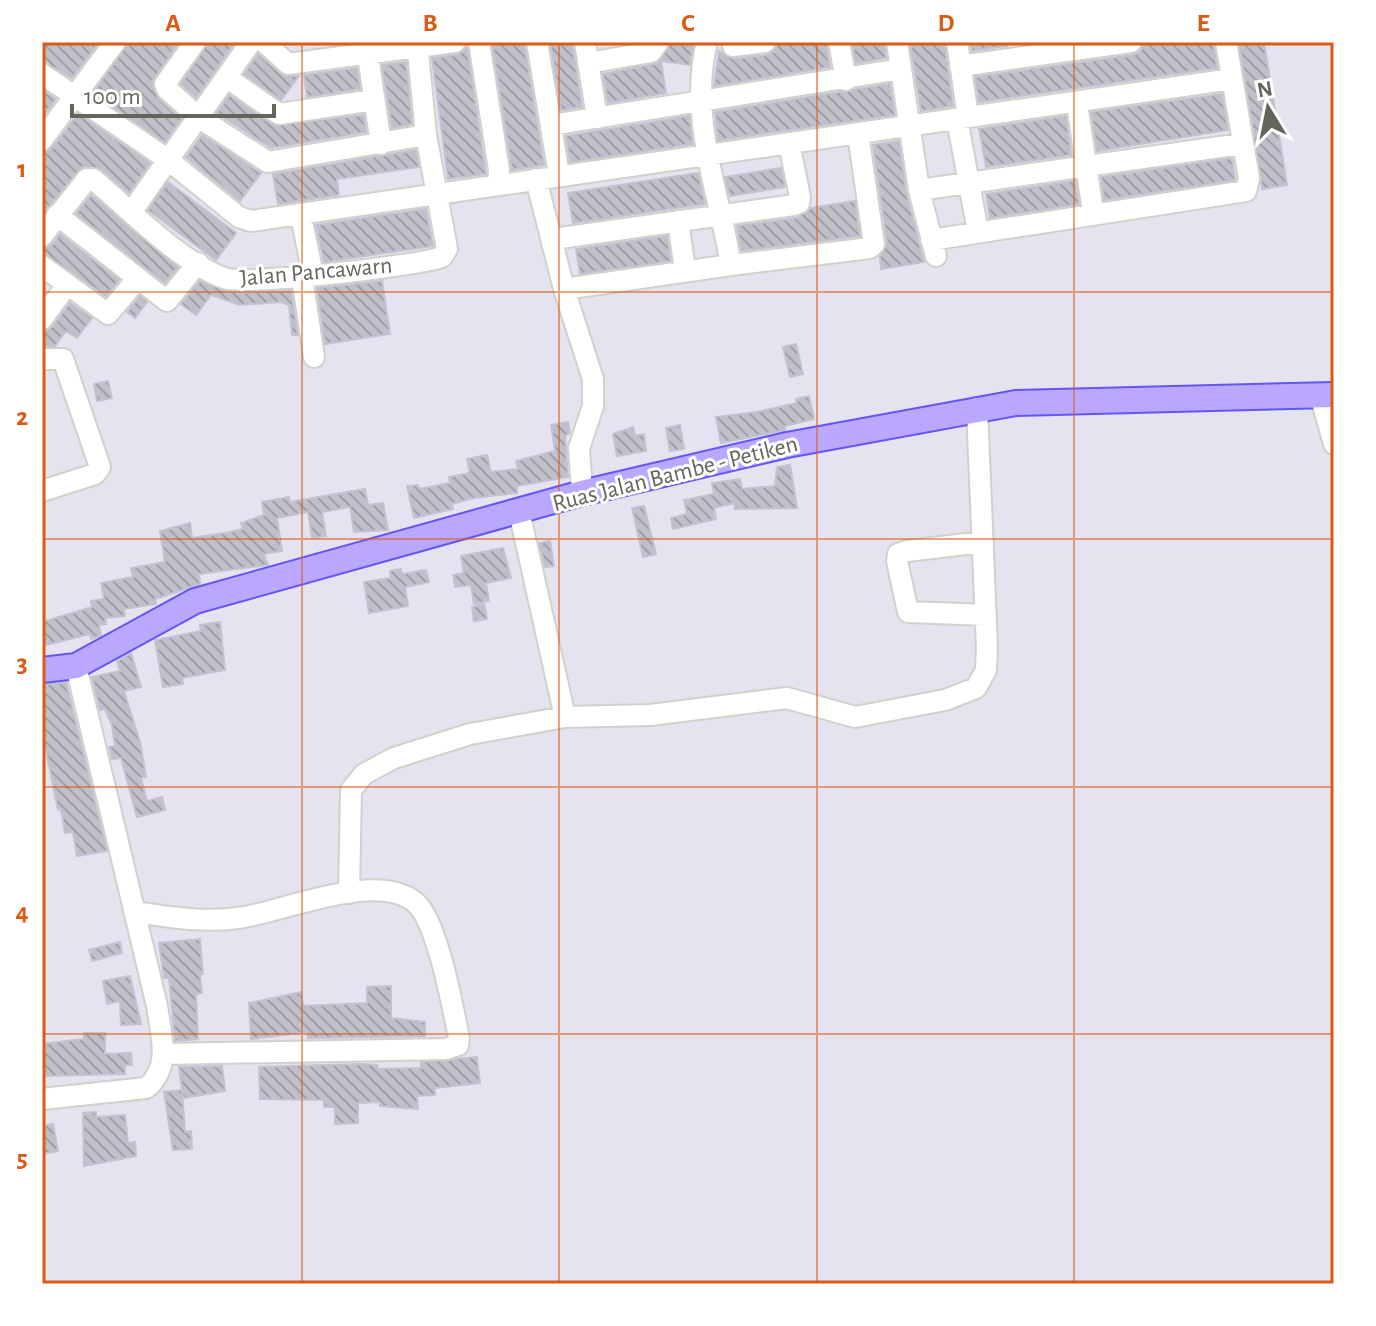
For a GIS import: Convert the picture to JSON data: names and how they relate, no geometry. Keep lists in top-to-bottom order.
{
  "streets": {
    "main road": ["Ruas Jalan Bambe - Petiken"],
    "street": ["Jalan Pancawarn"]
  },
  "scale_bar": "100 m",
  "north": "top",
  "grid": {
    "columns": [
      "A",
      "B",
      "C",
      "D",
      "E"
    ],
    "rows": [
      "1",
      "2",
      "3",
      "4",
      "5"
    ]
  }
}
